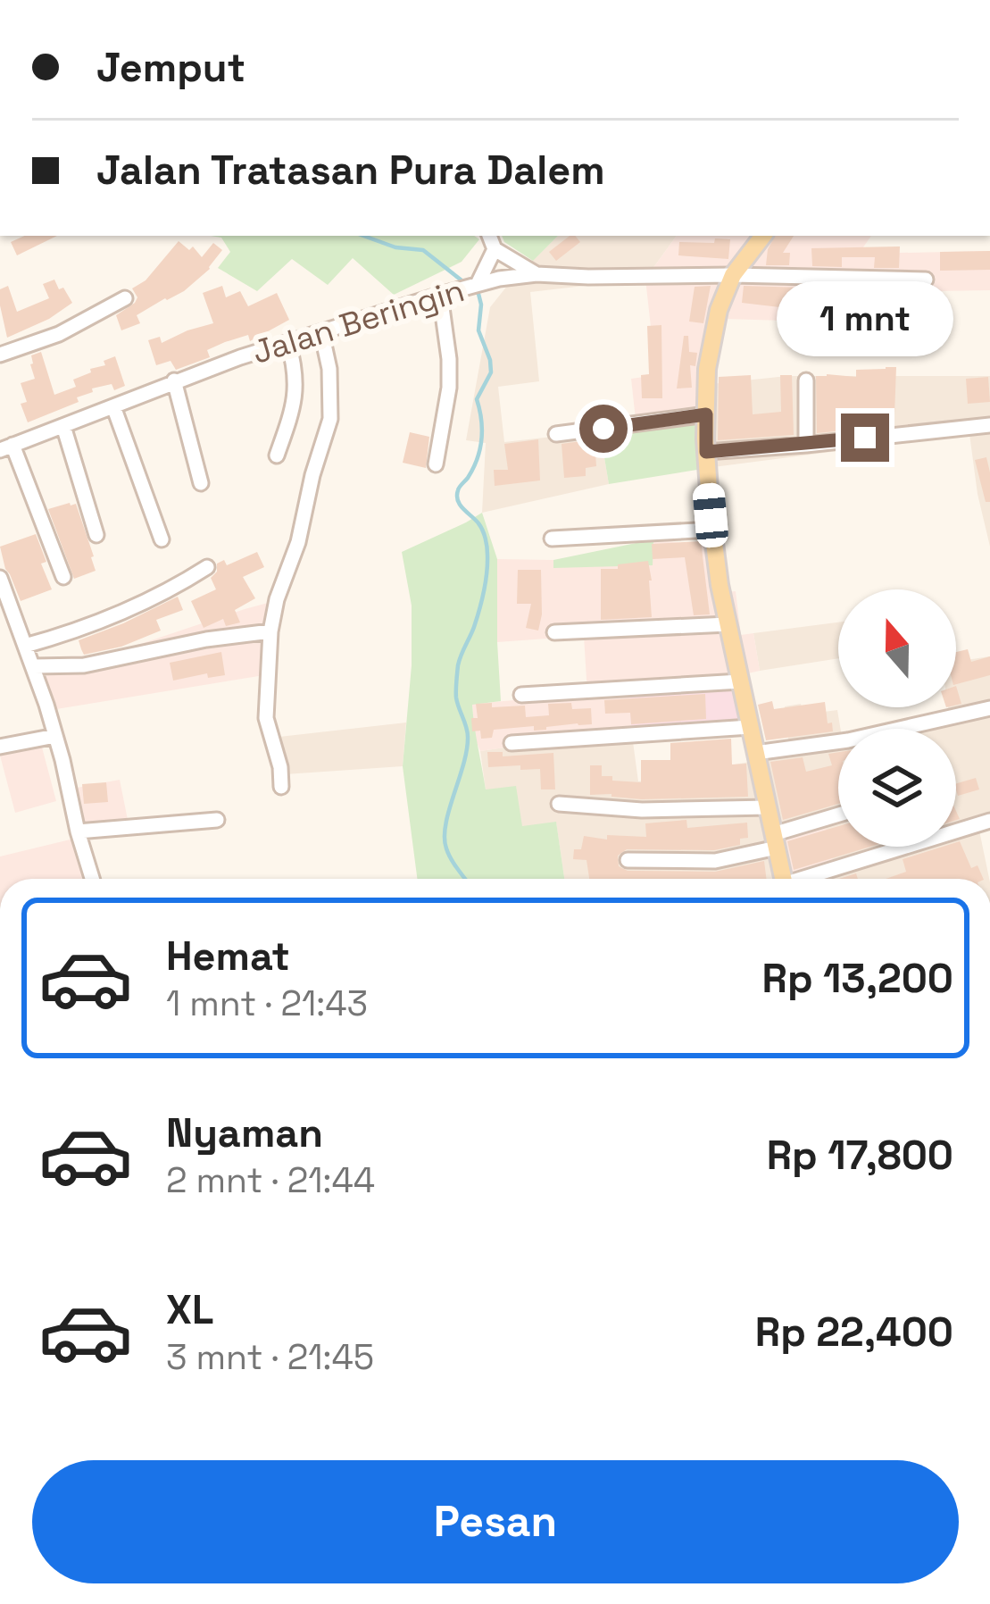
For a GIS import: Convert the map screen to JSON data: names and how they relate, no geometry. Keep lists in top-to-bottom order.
{
  "streets": {
    "street": ["Jalan Beringin"]
  },
  "north": "top",
  "page": {
    "banner": ["Jemput", "Jalan Tratasan Pura Dalem"],
    "bubble": "1 mnt",
    "list": [
      {
        "name": "Hemat",
        "note": "1 mnt · 21:43",
        "value": "Rp 13,200"
      },
      {
        "name": "Nyaman",
        "note": "2 mnt · 21:44",
        "value": "Rp 17,800"
      },
      {
        "name": "XL",
        "note": "3 mnt · 21:45",
        "value": "Rp 22,400"
      }
    ],
    "buttons": "Pesan"
  }
}
